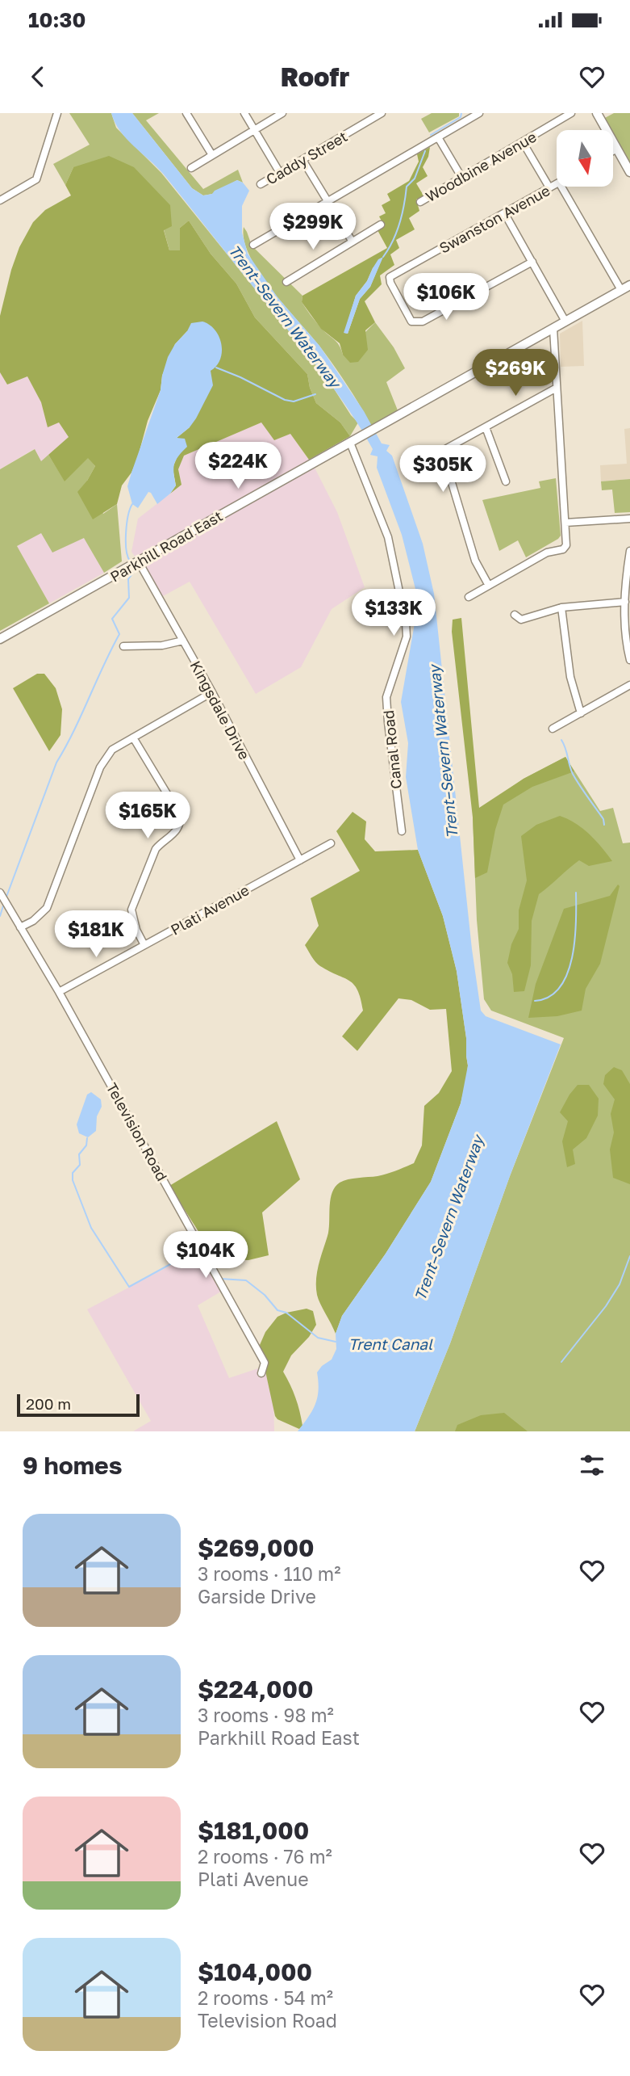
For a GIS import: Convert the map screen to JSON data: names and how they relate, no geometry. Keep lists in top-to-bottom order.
{
  "streets": {
    "main road": ["Parkhill Road East"],
    "street": [
      "Caddy Street",
      "Woodbine Avenue",
      "Swanston Avenue",
      "Kingsdale Drive",
      "Canal Road",
      "Plati Avenue",
      "Television Road"
    ]
  },
  "crossings": [
    ["Parkhill Road East", "Kingsdale Drive"],
    ["Parkhill Road East", "Canal Road"],
    ["Kingsdale Drive", "Plati Avenue"],
    ["Plati Avenue", "Television Road"]
  ],
  "water": ["Trent–Severn Waterway", "Trent Canal"],
  "scale_bar": "200 m",
  "north": "bottom",
  "page": {
    "status": "10:30",
    "header": "Roofr",
    "price": [
      "$299K",
      "$106K",
      "$269K",
      "$224K",
      "$305K",
      "$133K",
      "$165K",
      "$181K",
      "$104K"
    ],
    "scale": "200 m",
    "heading": "9 homes",
    "list": [
      {
        "name": "$269,000",
        "note": "3 rooms · 110 m² · Garside Drive"
      },
      {
        "name": "$224,000",
        "note": "3 rooms · 98 m² · Parkhill Road East"
      },
      {
        "name": "$181,000",
        "note": "2 rooms · 76 m² · Plati Avenue"
      },
      {
        "name": "$104,000",
        "note": "2 rooms · 54 m² · Television Road"
      }
    ]
  }
}
